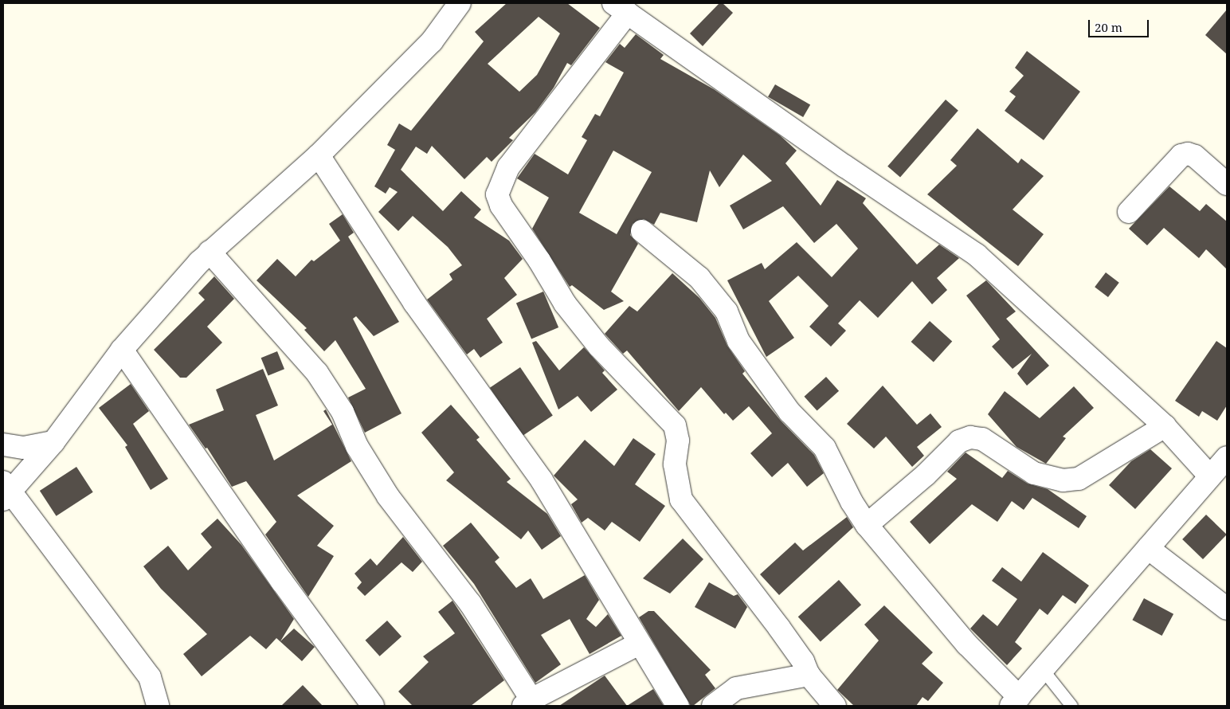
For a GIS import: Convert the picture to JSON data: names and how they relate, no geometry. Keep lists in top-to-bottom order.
{
  "scale_bar": "20 m"
}
